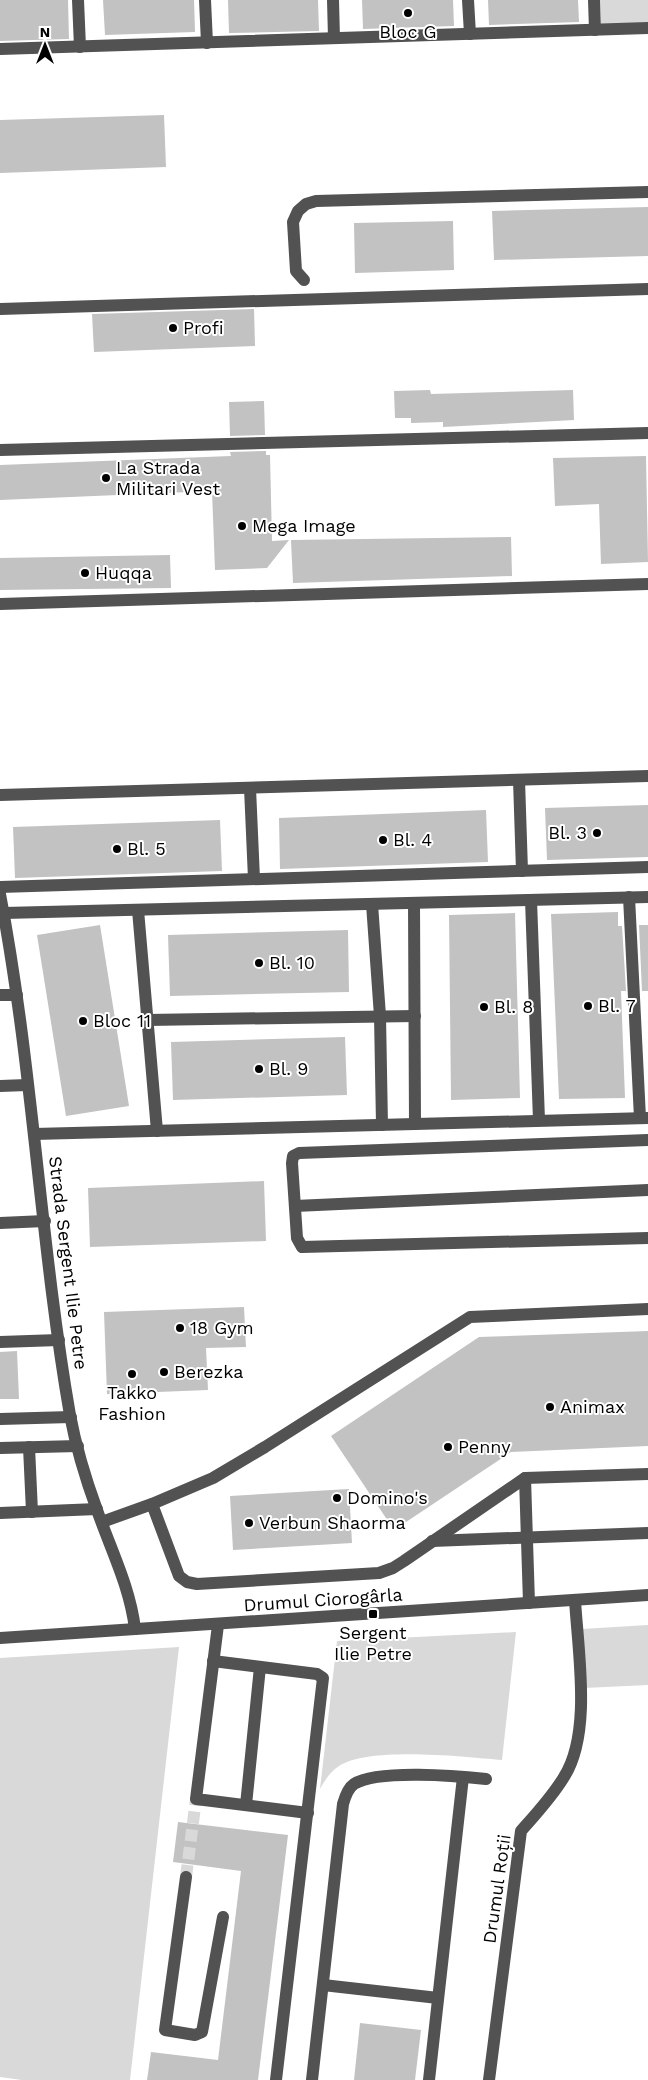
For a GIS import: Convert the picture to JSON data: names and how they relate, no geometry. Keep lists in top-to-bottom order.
{
  "streets": {
    "street": ["Strada Sergent Ilie Petre", "Drumul Ciorogârla", "Drumul Roții"]
  },
  "crossings": [
    ["Strada Sergent Ilie Petre", "Drumul Ciorogârla"],
    ["Drumul Ciorogârla", "Drumul Roții"]
  ],
  "places": {
    "other": [
      "Bloc G",
      "Profi",
      "La Strada Militari Vest",
      "Mega Image",
      "Huqqa",
      "Bl. 3",
      "Bl. 4",
      "Bl. 5",
      "Bl. 10",
      "Bl. 7",
      "Bl. 8",
      "Bloc 11",
      "Bl. 9",
      "18 Gym",
      "Berezka",
      "Takko Fashion",
      "Animax",
      "Penny",
      "Domino's",
      "Verbun Shaorma"
    ],
    "transit": ["Sergent Ilie Petre"]
  },
  "north": "top"
}
